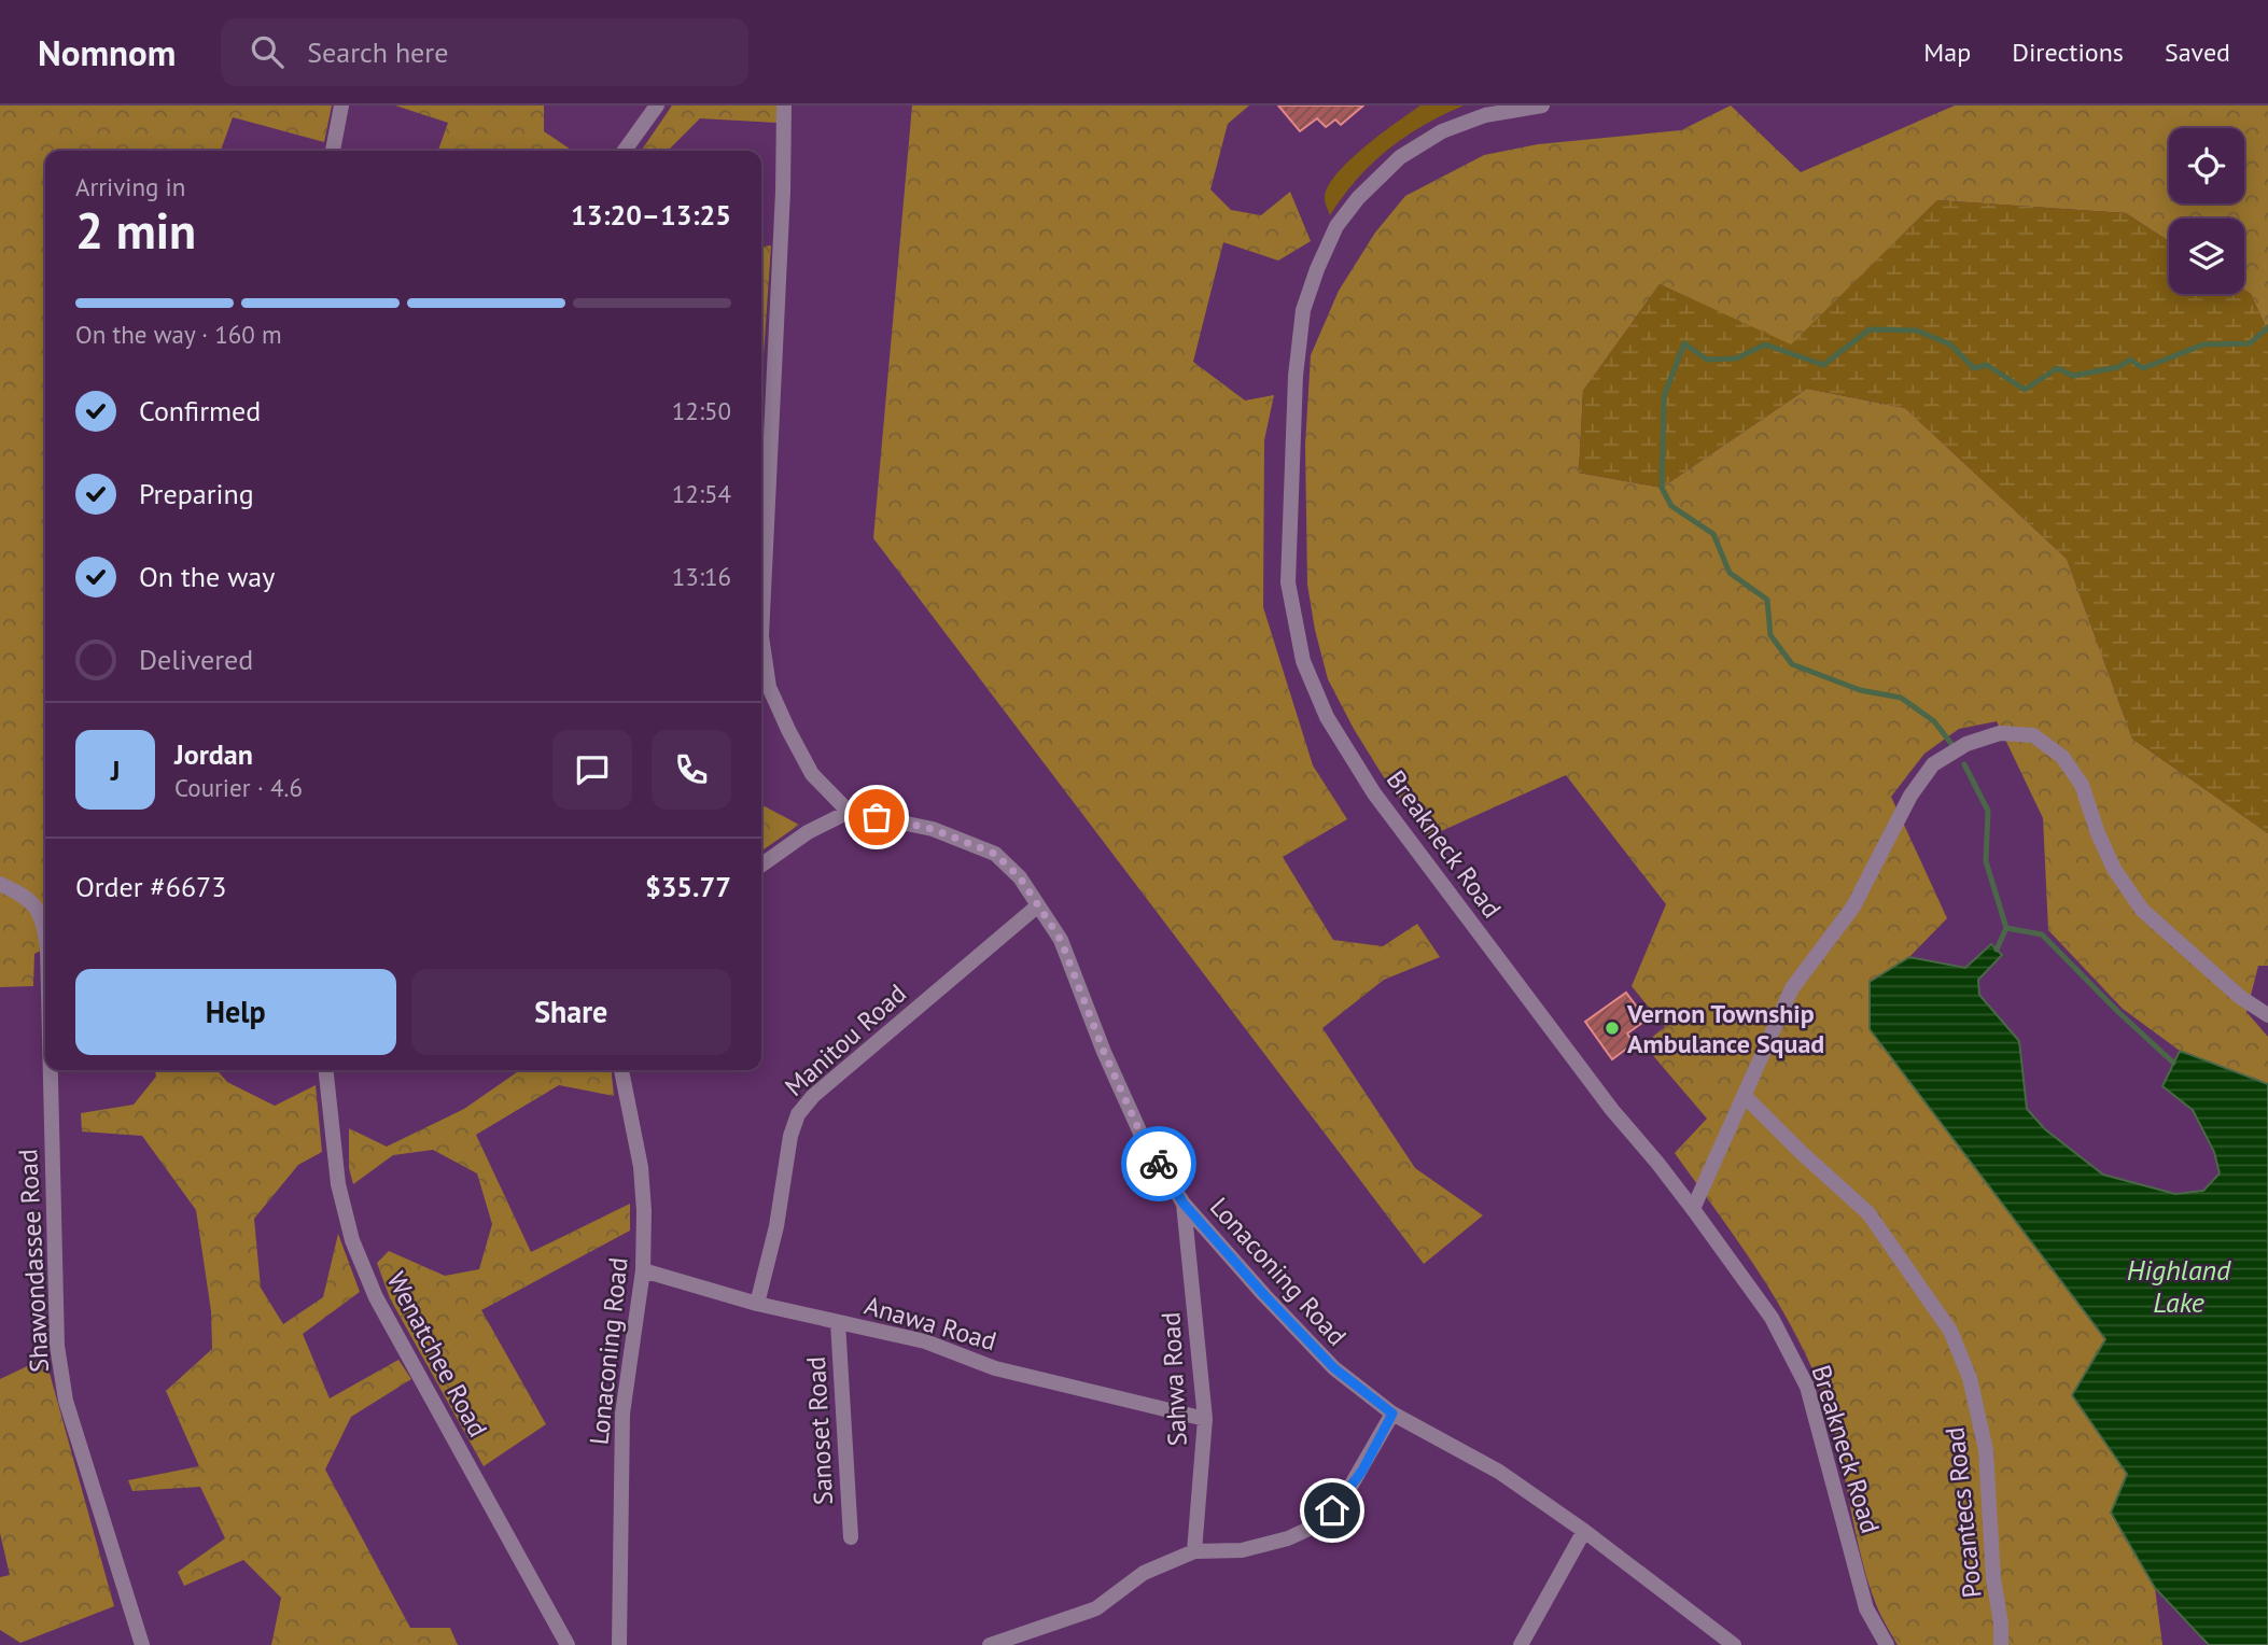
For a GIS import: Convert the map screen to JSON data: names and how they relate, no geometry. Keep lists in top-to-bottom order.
{
  "streets": {
    "street": [
      "Breakneck Road",
      "Manitou Road",
      "Shawondassee Road",
      "Lonaconing Road",
      "Anawa Road",
      "Wenatchee Road",
      "Sahwa Road",
      "Sanoset Road",
      "Pocantecs Road"
    ]
  },
  "crossings": [
    ["Manitou Road", "Lonaconing Road"],
    ["Manitou Road", "Anawa Road"],
    ["Lonaconing Road", "Anawa Road"],
    ["Lonaconing Road", "Sahwa Road"],
    ["Anawa Road", "Sahwa Road"],
    ["Anawa Road", "Sanoset Road"]
  ],
  "water": ["Highland Lake"],
  "places": ["Vernon Township Ambulance Squad"],
  "page": {
    "header": "Nomnom",
    "search": "Search here",
    "nav": ["Map", "Directions", "Saved"],
    "heading": ["2 min", "Arriving in", "13:20–13:25"],
    "panel": [
      "Jordan",
      "Courier · 4.6",
      "Order #6673",
      "$35.77"
    ],
    "bar": "On the way · 160 m",
    "list": [
      ["Confirmed", "12:50"],
      ["Preparing", "12:54"],
      ["On the way", "13:16"],
      "Delivered"
    ],
    "round": "J",
    "buttons": ["Help", "Share"]
  }
}
